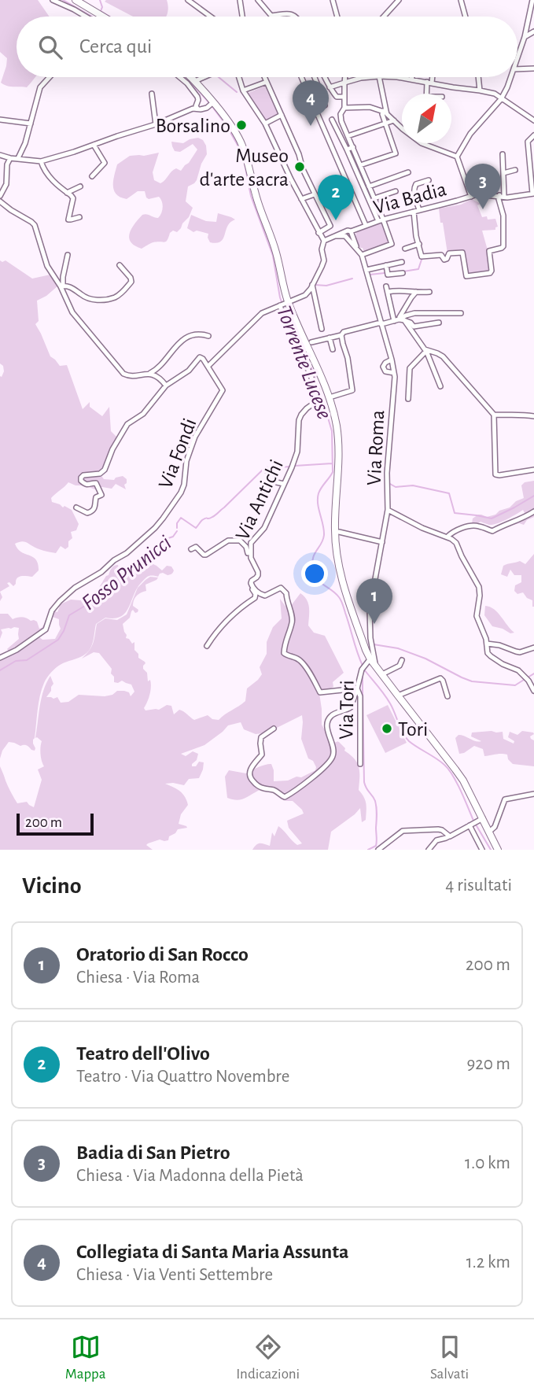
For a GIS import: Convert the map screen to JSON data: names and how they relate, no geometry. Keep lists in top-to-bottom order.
{
  "streets": {
    "street": [
      "Via Badia",
      "Via Roma",
      "Via Fondi",
      "Via Antichi",
      "Via Tori"
    ]
  },
  "crossings": [
    ["Via Badia", "Via Roma"],
    ["Via Roma", "Via Tori"]
  ],
  "water": ["Torrente Lucese", "Fosso Prunicci"],
  "places": ["Borsalino", "Museo d'arte sacra", "Tori"],
  "scale_bar": "200 m",
  "north": "top right",
  "page": {
    "search": "Cerca qui",
    "pins": [
      "4",
      "3",
      "2",
      "1"
    ],
    "scale": "200 m",
    "heading": ["Vicino", "4 risultati"],
    "list": [
      {
        "mark": "1",
        "name": "Oratorio di San Rocco",
        "note": "Chiesa · Via Roma",
        "value": "200 m"
      },
      {
        "mark": "2",
        "name": "Teatro dell'Olivo",
        "note": "Teatro · Via Quattro Novembre",
        "value": "920 m"
      },
      {
        "mark": "3",
        "name": "Badia di San Pietro",
        "note": "Chiesa · Via Madonna della Pietà",
        "value": "1.0 km"
      },
      {
        "mark": "4",
        "name": "Collegiata di Santa Maria Assunta",
        "note": "Chiesa · Via Venti Settembre",
        "value": "1.2 km"
      }
    ],
    "nav": ["Mappa", "Indicazioni", "Salvati"]
  }
}
